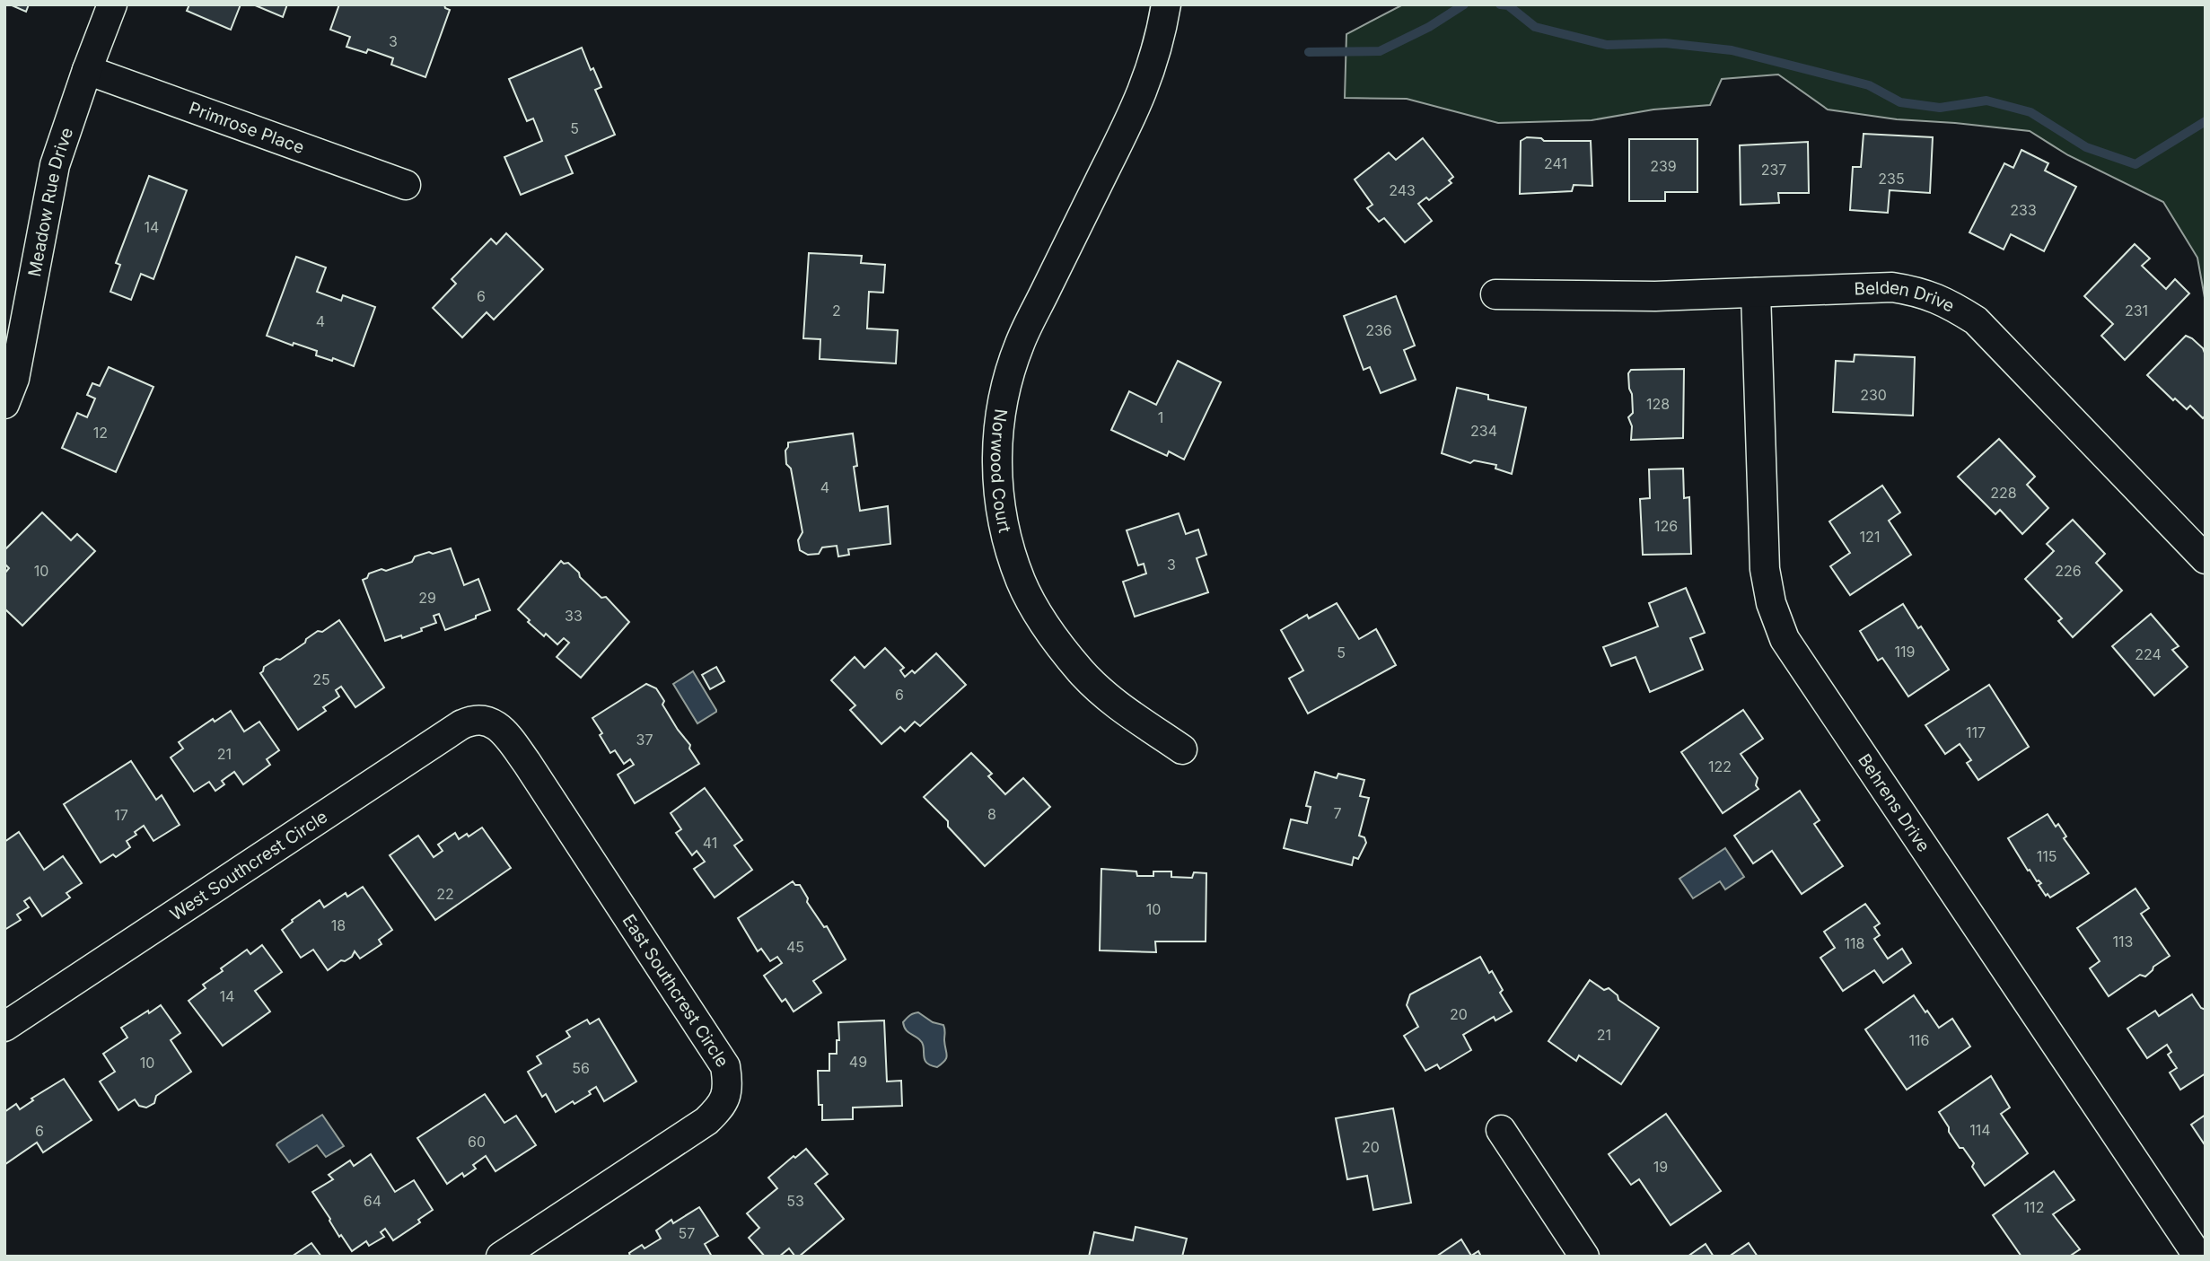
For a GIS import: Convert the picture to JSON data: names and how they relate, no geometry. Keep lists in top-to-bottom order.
{
  "streets": {
    "street": [
      "Primrose Place",
      "Meadow Rue Drive",
      "Belden Drive",
      "Norwood Court",
      "Behrens Drive",
      "West Southcrest Circle",
      "East Southcrest Circle"
    ]
  },
  "crossings": [
    ["Primrose Place", "Meadow Rue Drive"],
    ["Belden Drive", "Behrens Drive"],
    ["West Southcrest Circle", "East Southcrest Circle"]
  ],
  "house_numbers": [
    "3",
    "5",
    "241",
    "239",
    "237",
    "235",
    "243",
    "233",
    "14",
    "6",
    "2",
    "231",
    "4",
    "236",
    "230",
    "128",
    "1",
    "234",
    "12",
    "4",
    "228",
    "126",
    "121",
    "3",
    "10",
    "226",
    "29",
    "33",
    "119",
    "5",
    "224",
    "25",
    "6",
    "117",
    "37",
    "21",
    "122",
    "7",
    "8",
    "17",
    "41",
    "115",
    "22",
    "10",
    "18",
    "113",
    "118",
    "45",
    "14",
    "20",
    "21",
    "116",
    "49",
    "10",
    "56",
    "114",
    "6",
    "60",
    "20",
    "19",
    "64",
    "53",
    "112",
    "57"
  ]
}
